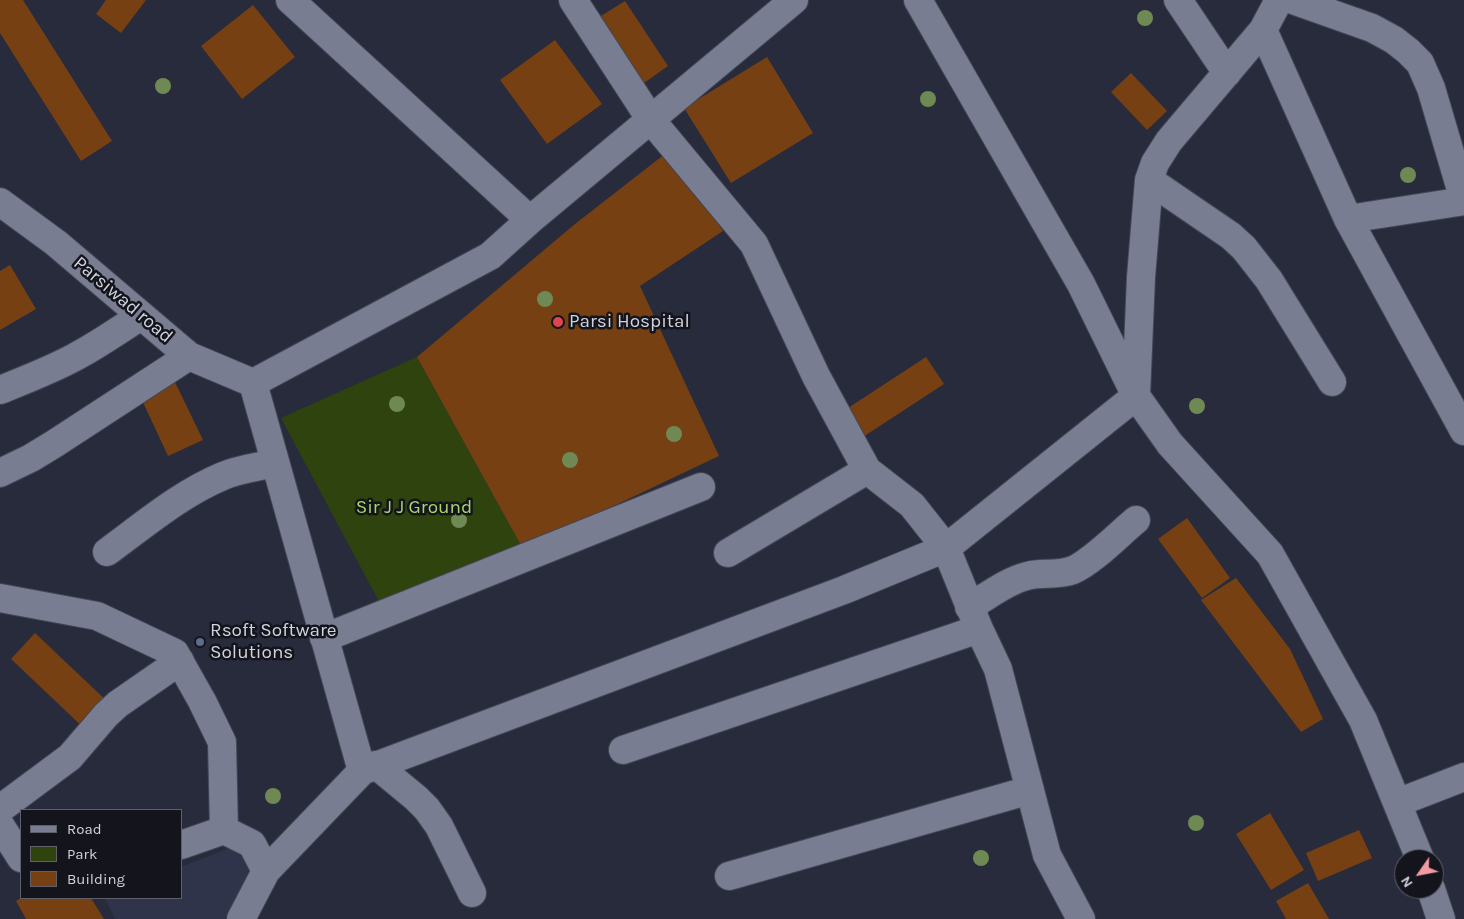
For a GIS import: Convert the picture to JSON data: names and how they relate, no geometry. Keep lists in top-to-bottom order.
{
  "streets": {
    "street": ["Parsiwad road"]
  },
  "parks": ["Sir J J Ground"],
  "places": ["Parsi Hospital", "Rsoft Software Solutions"],
  "legend": ["Road", "Park", "Building"],
  "north": "bottom left"
}
